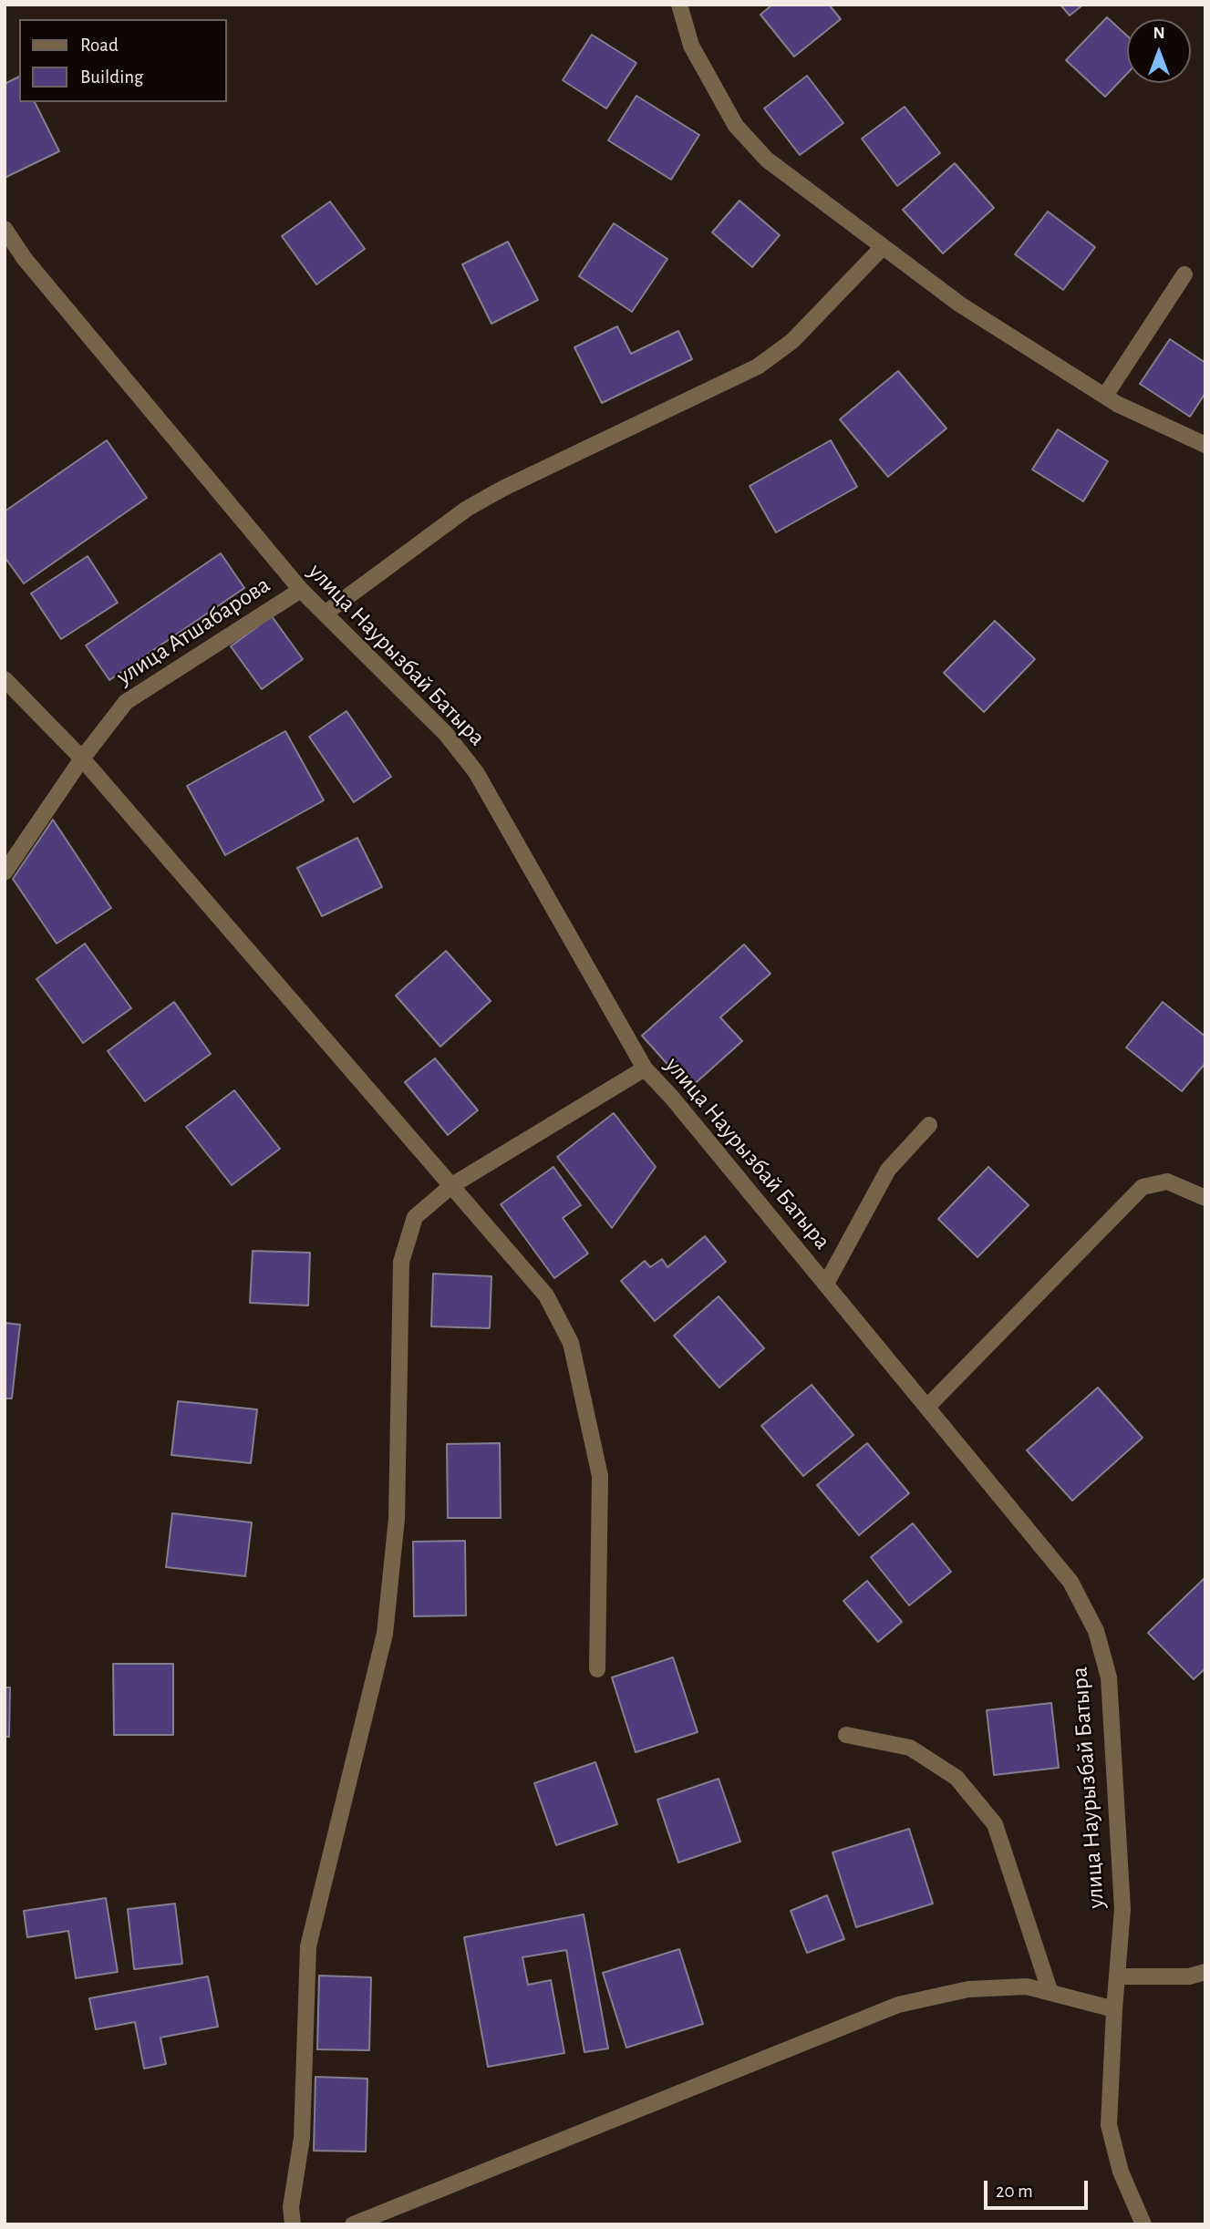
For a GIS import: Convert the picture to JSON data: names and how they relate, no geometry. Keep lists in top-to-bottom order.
{
  "streets": {
    "street": ["улица Атшабарова", "улица Наурызбай Батыра"]
  },
  "crossings": [
    ["улица Атшабарова", "улица Наурызбай Батыра"]
  ],
  "legend": ["Road", "Building"],
  "scale_bar": "20 m",
  "north": "top"
}
